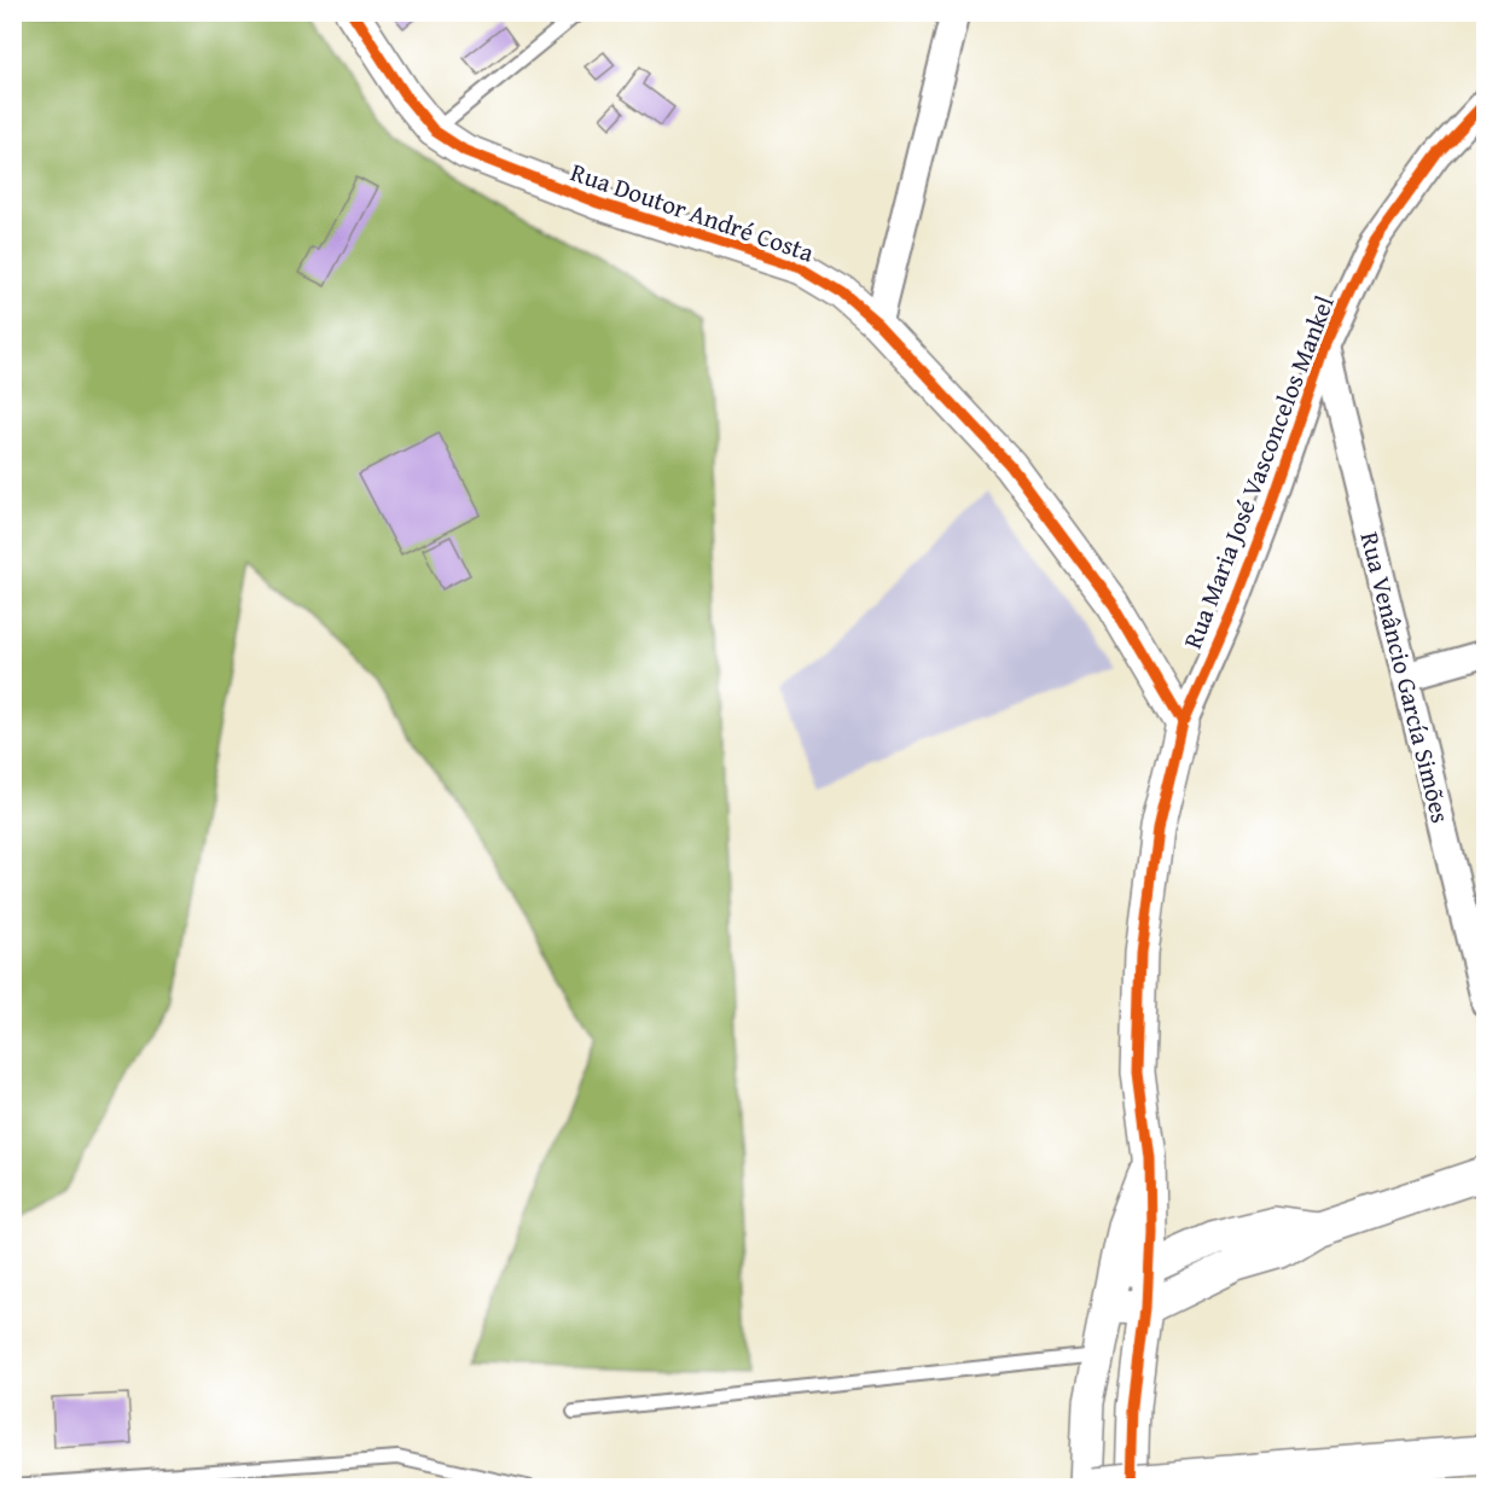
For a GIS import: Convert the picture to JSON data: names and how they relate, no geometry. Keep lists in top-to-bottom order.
{
  "streets": {
    "street": ["Rua Doutor André Costa", "Rua Maria José Vasconcelos Mankel", "Rua Venâncio García Simões"]
  },
  "crossings": [
    ["Rua Doutor André Costa", "Rua Maria José Vasconcelos Mankel"],
    ["Rua Maria José Vasconcelos Mankel", "Rua Venâncio García Simões"]
  ]
}
